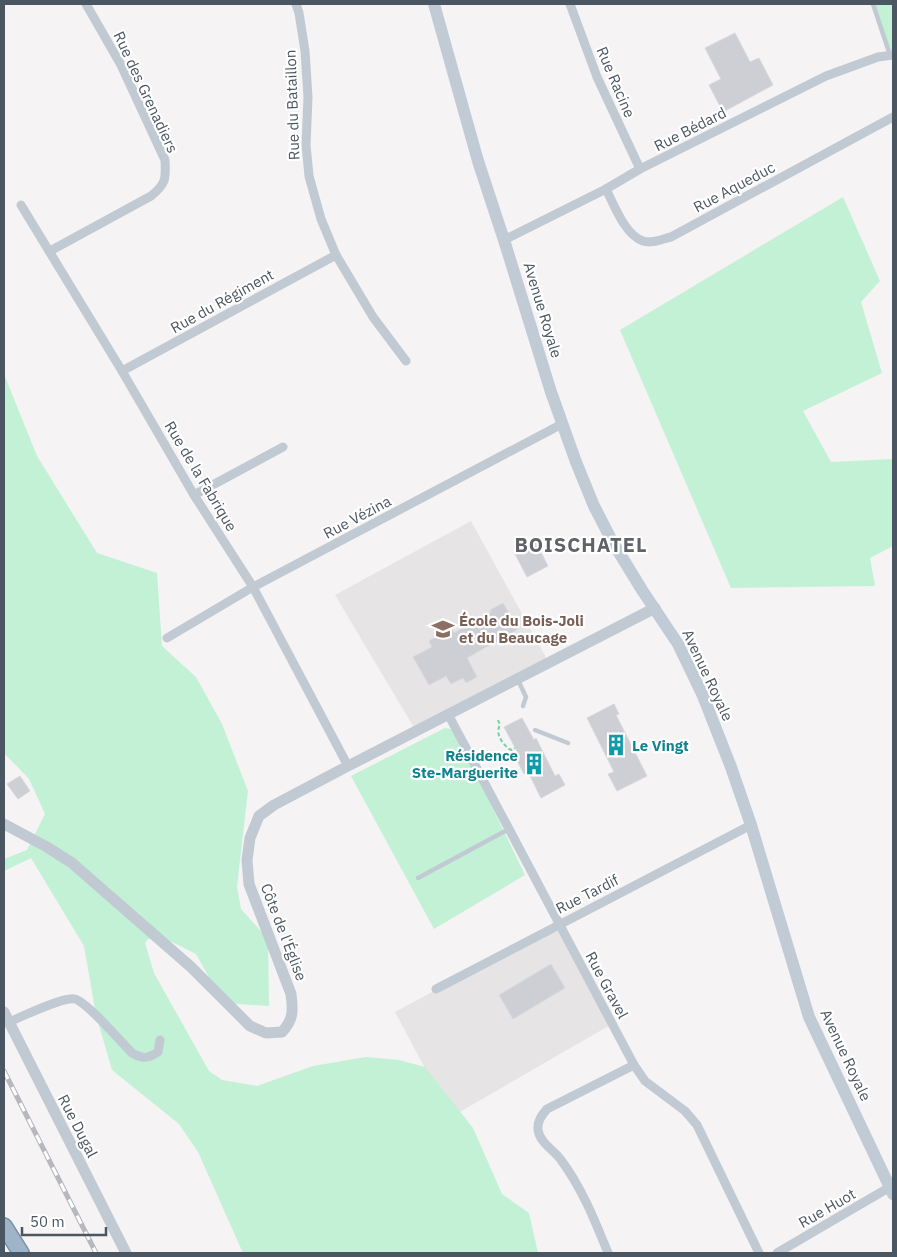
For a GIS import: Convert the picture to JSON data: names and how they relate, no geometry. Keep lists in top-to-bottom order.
{
  "streets": {
    "main road": ["Avenue Royale"],
    "street": [
      "Rue Racine",
      "Rue des Grenadiers",
      "Rue du Bataillon",
      "Rue Bédard",
      "Rue Aqueduc",
      "Rue du Régiment",
      "Rue de la Fabrique",
      "Rue Vézina",
      "Rue Tardif",
      "Côte de l'Église",
      "Rue Gravel",
      "Rue Dugal",
      "Rue Huot"
    ]
  },
  "crossings": [
    ["Rue Racine", "Rue Bédard"],
    ["Rue des Grenadiers", "Rue de la Fabrique"],
    ["Rue du Bataillon", "Rue du Régiment"],
    ["Rue Bédard", "Rue Aqueduc"],
    ["Rue Bédard", "Avenue Royale"],
    ["Rue du Régiment", "Rue de la Fabrique"],
    ["Avenue Royale", "Rue Vézina"],
    ["Avenue Royale", "Rue Tardif"],
    ["Avenue Royale", "Côte de l'Église"],
    ["Avenue Royale", "Rue Huot"],
    ["Rue de la Fabrique", "Rue Vézina"],
    ["Rue de la Fabrique", "Côte de l'Église"],
    ["Rue Tardif", "Rue Gravel"],
    ["Côte de l'Église", "Rue Gravel"]
  ],
  "districts": ["BOISCHATEL"],
  "places": {
    "school or university": ["École du Bois-Joli et du Beaucage"],
    "building": ["Le Vingt", "Résidence Ste-Marguerite"]
  },
  "scale_bar": "50 m"
}
